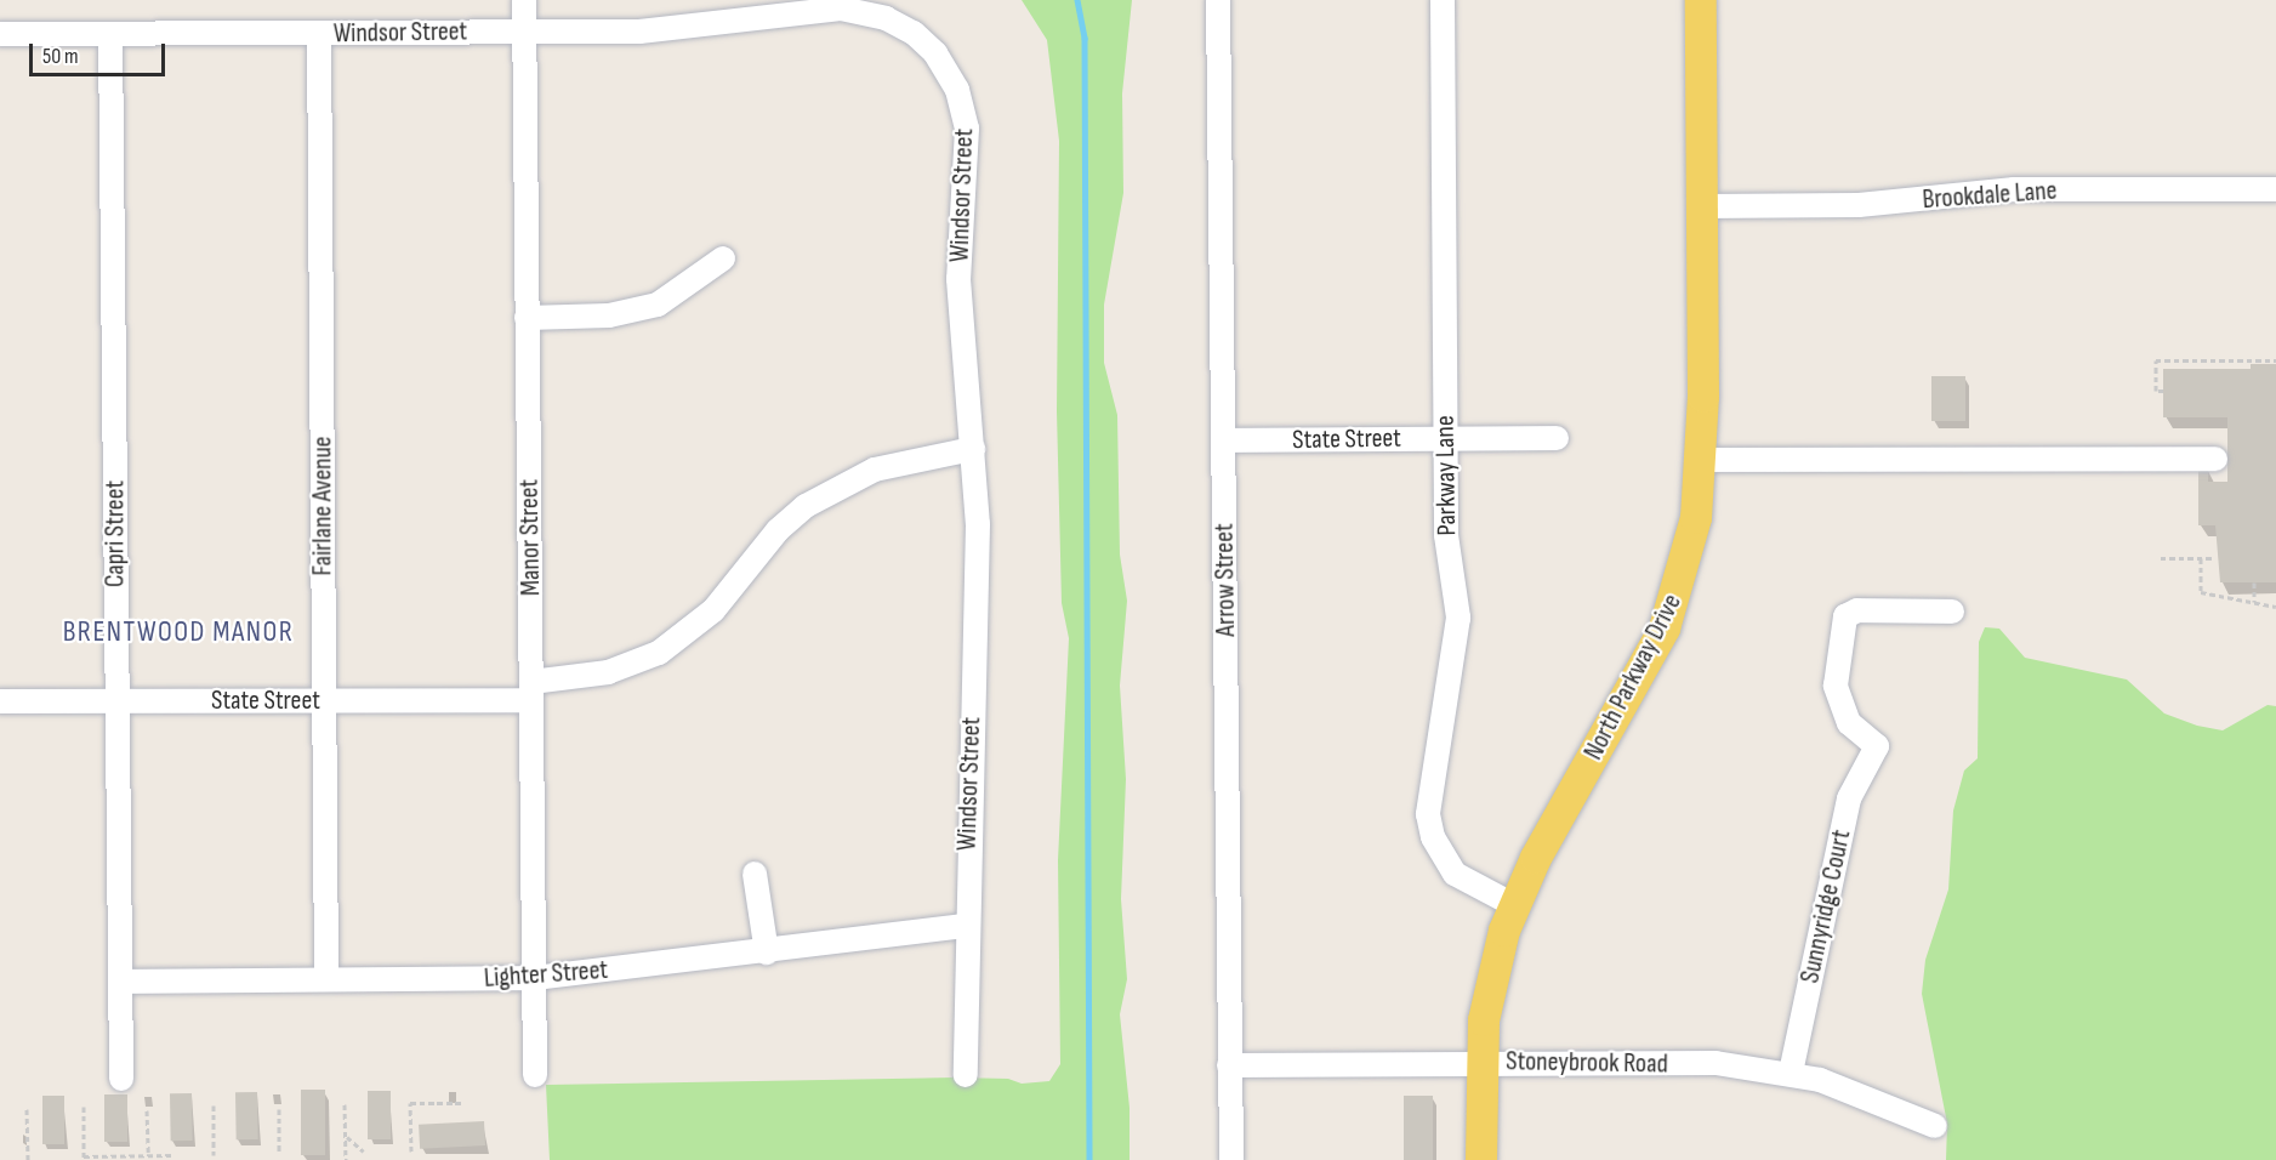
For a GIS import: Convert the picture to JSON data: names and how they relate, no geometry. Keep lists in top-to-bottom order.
{
  "streets": {
    "main road": ["North Parkway Drive"],
    "street": [
      "Windsor Street",
      "Brookdale Lane",
      "State Street",
      "Parkway Lane",
      "Fairlane Avenue",
      "Capri Street",
      "Manor Street",
      "Arrow Street",
      "Sunnyridge Court",
      "Lighter Street",
      "Stoneybrook Road"
    ]
  },
  "crossings": [
    ["Windsor Street", "State Street"],
    ["Windsor Street", "Fairlane Avenue"],
    ["Windsor Street", "Capri Street"],
    ["Windsor Street", "Manor Street"],
    ["Windsor Street", "Lighter Street"],
    ["Brookdale Lane", "North Parkway Drive"],
    ["State Street", "Parkway Lane"],
    ["State Street", "Fairlane Avenue"],
    ["State Street", "Capri Street"],
    ["State Street", "Manor Street"],
    ["State Street", "Arrow Street"],
    ["Parkway Lane", "North Parkway Drive"],
    ["Fairlane Avenue", "Lighter Street"],
    ["Capri Street", "Lighter Street"],
    ["Manor Street", "Lighter Street"],
    ["Arrow Street", "Stoneybrook Road"],
    ["North Parkway Drive", "Stoneybrook Road"],
    ["Sunnyridge Court", "Stoneybrook Road"]
  ],
  "districts": ["BRENTWOOD MANOR"],
  "scale_bar": "50 m"
}
